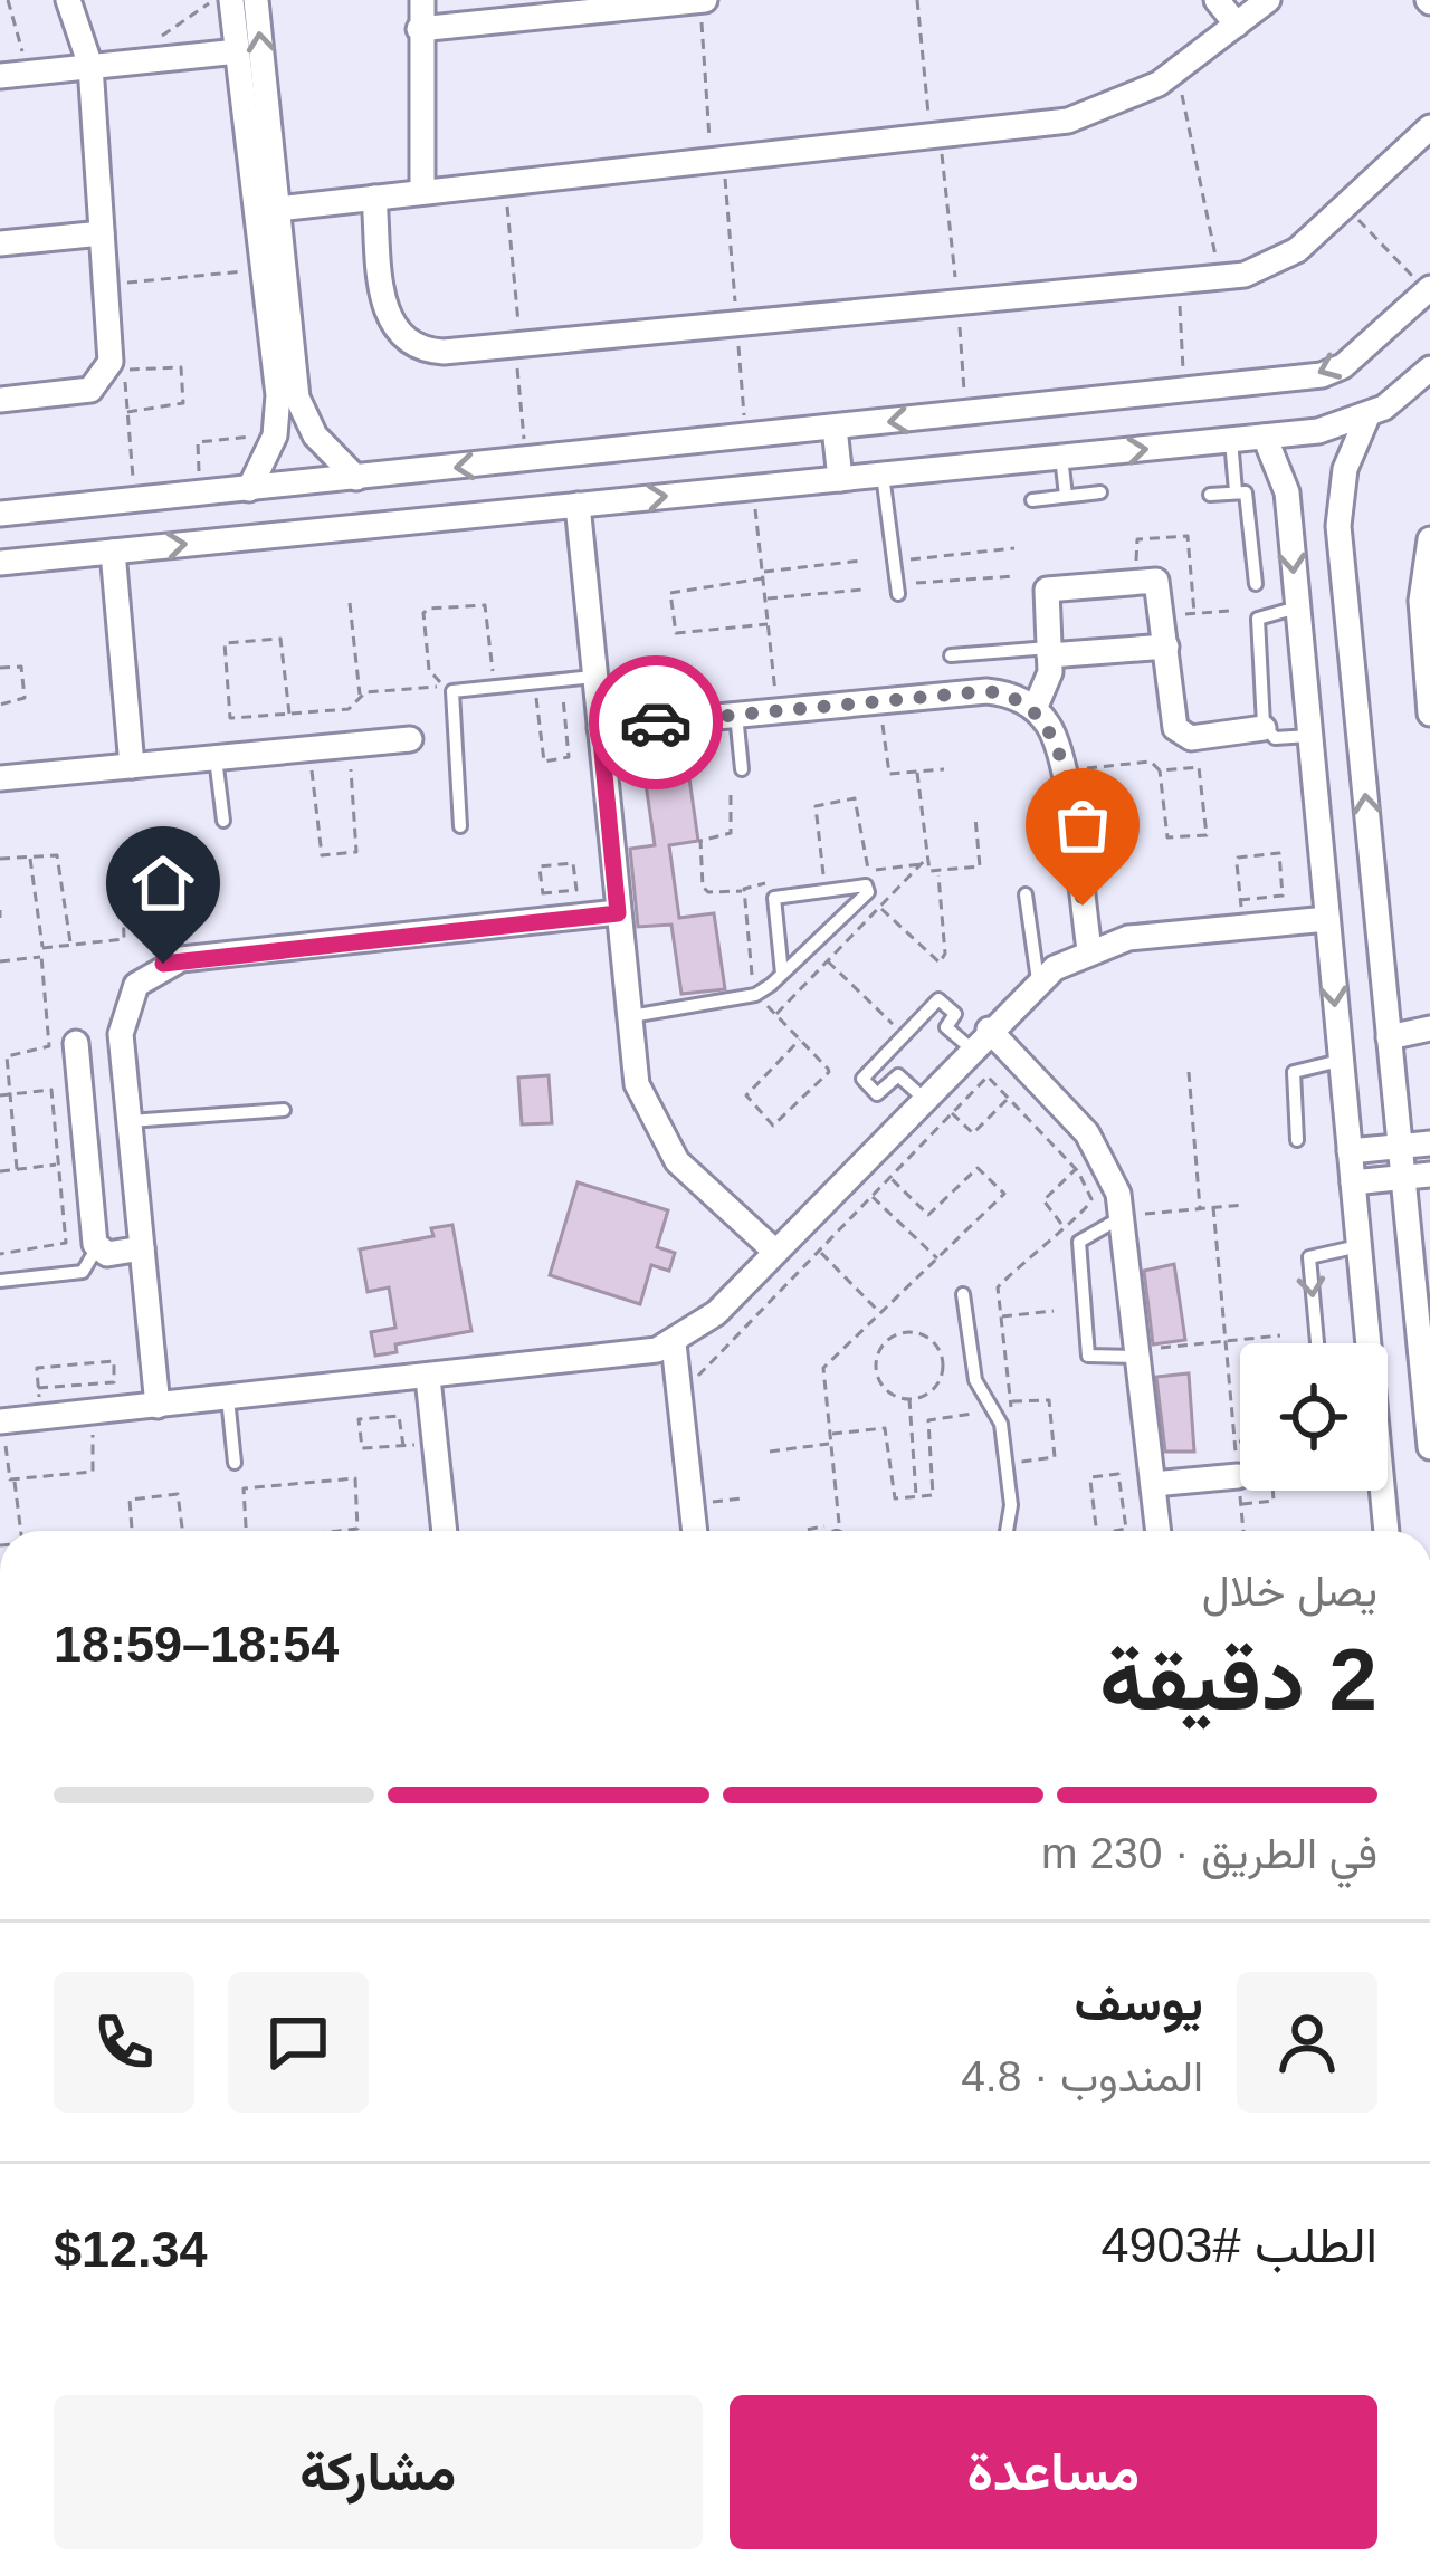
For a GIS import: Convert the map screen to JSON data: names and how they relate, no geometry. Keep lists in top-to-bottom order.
{
  "page": {
    "heading": ["2 دقيقة", "يصل خلال", "18:54–18:59"],
    "panel": [
      "يوسف",
      "المندوب · 4.8",
      "الطلب #4903",
      "$12.34"
    ],
    "bar": "في الطريق · 230 m",
    "buttons": ["مساعدة", "مشاركة"]
  }
}
